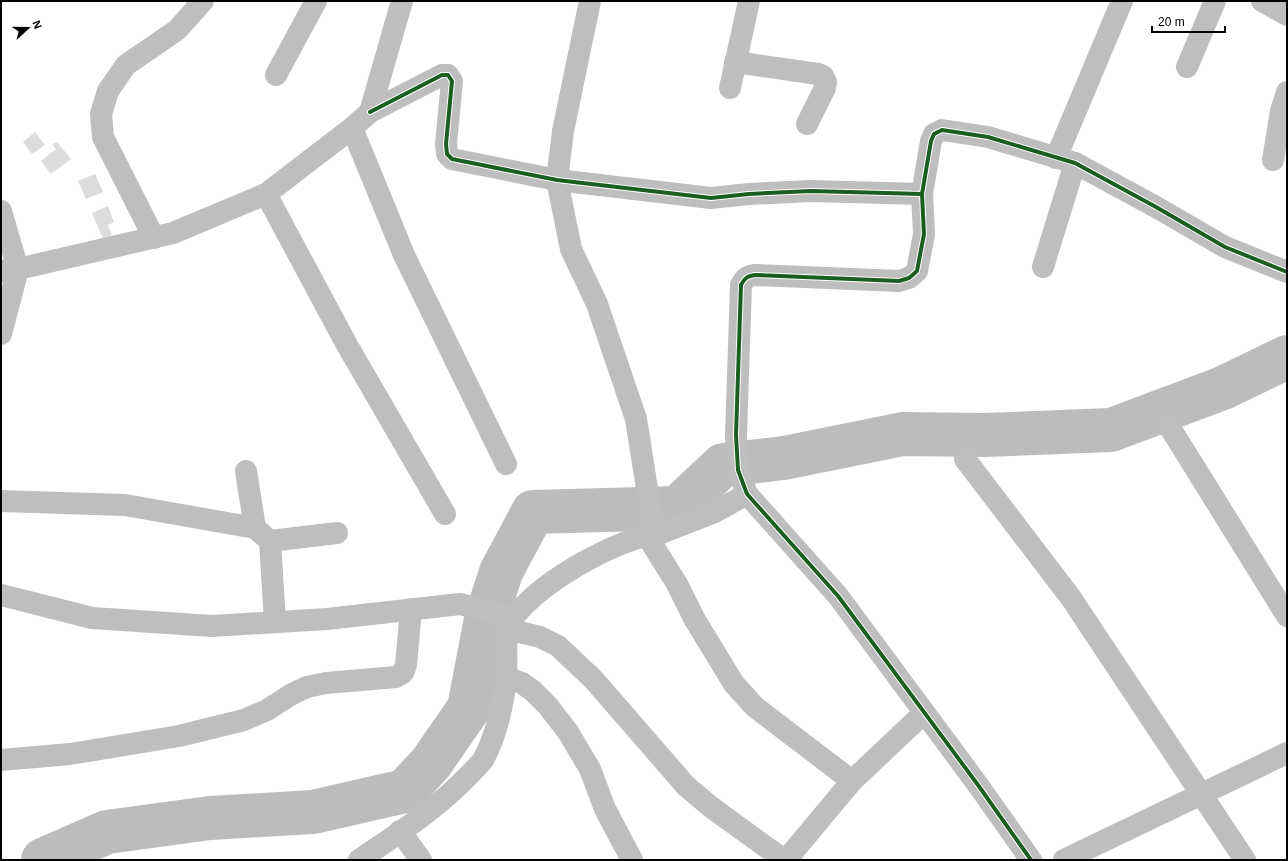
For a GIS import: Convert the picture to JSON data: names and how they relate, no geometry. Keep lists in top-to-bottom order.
{
  "scale_bar": "20 m",
  "north": "right"
}
